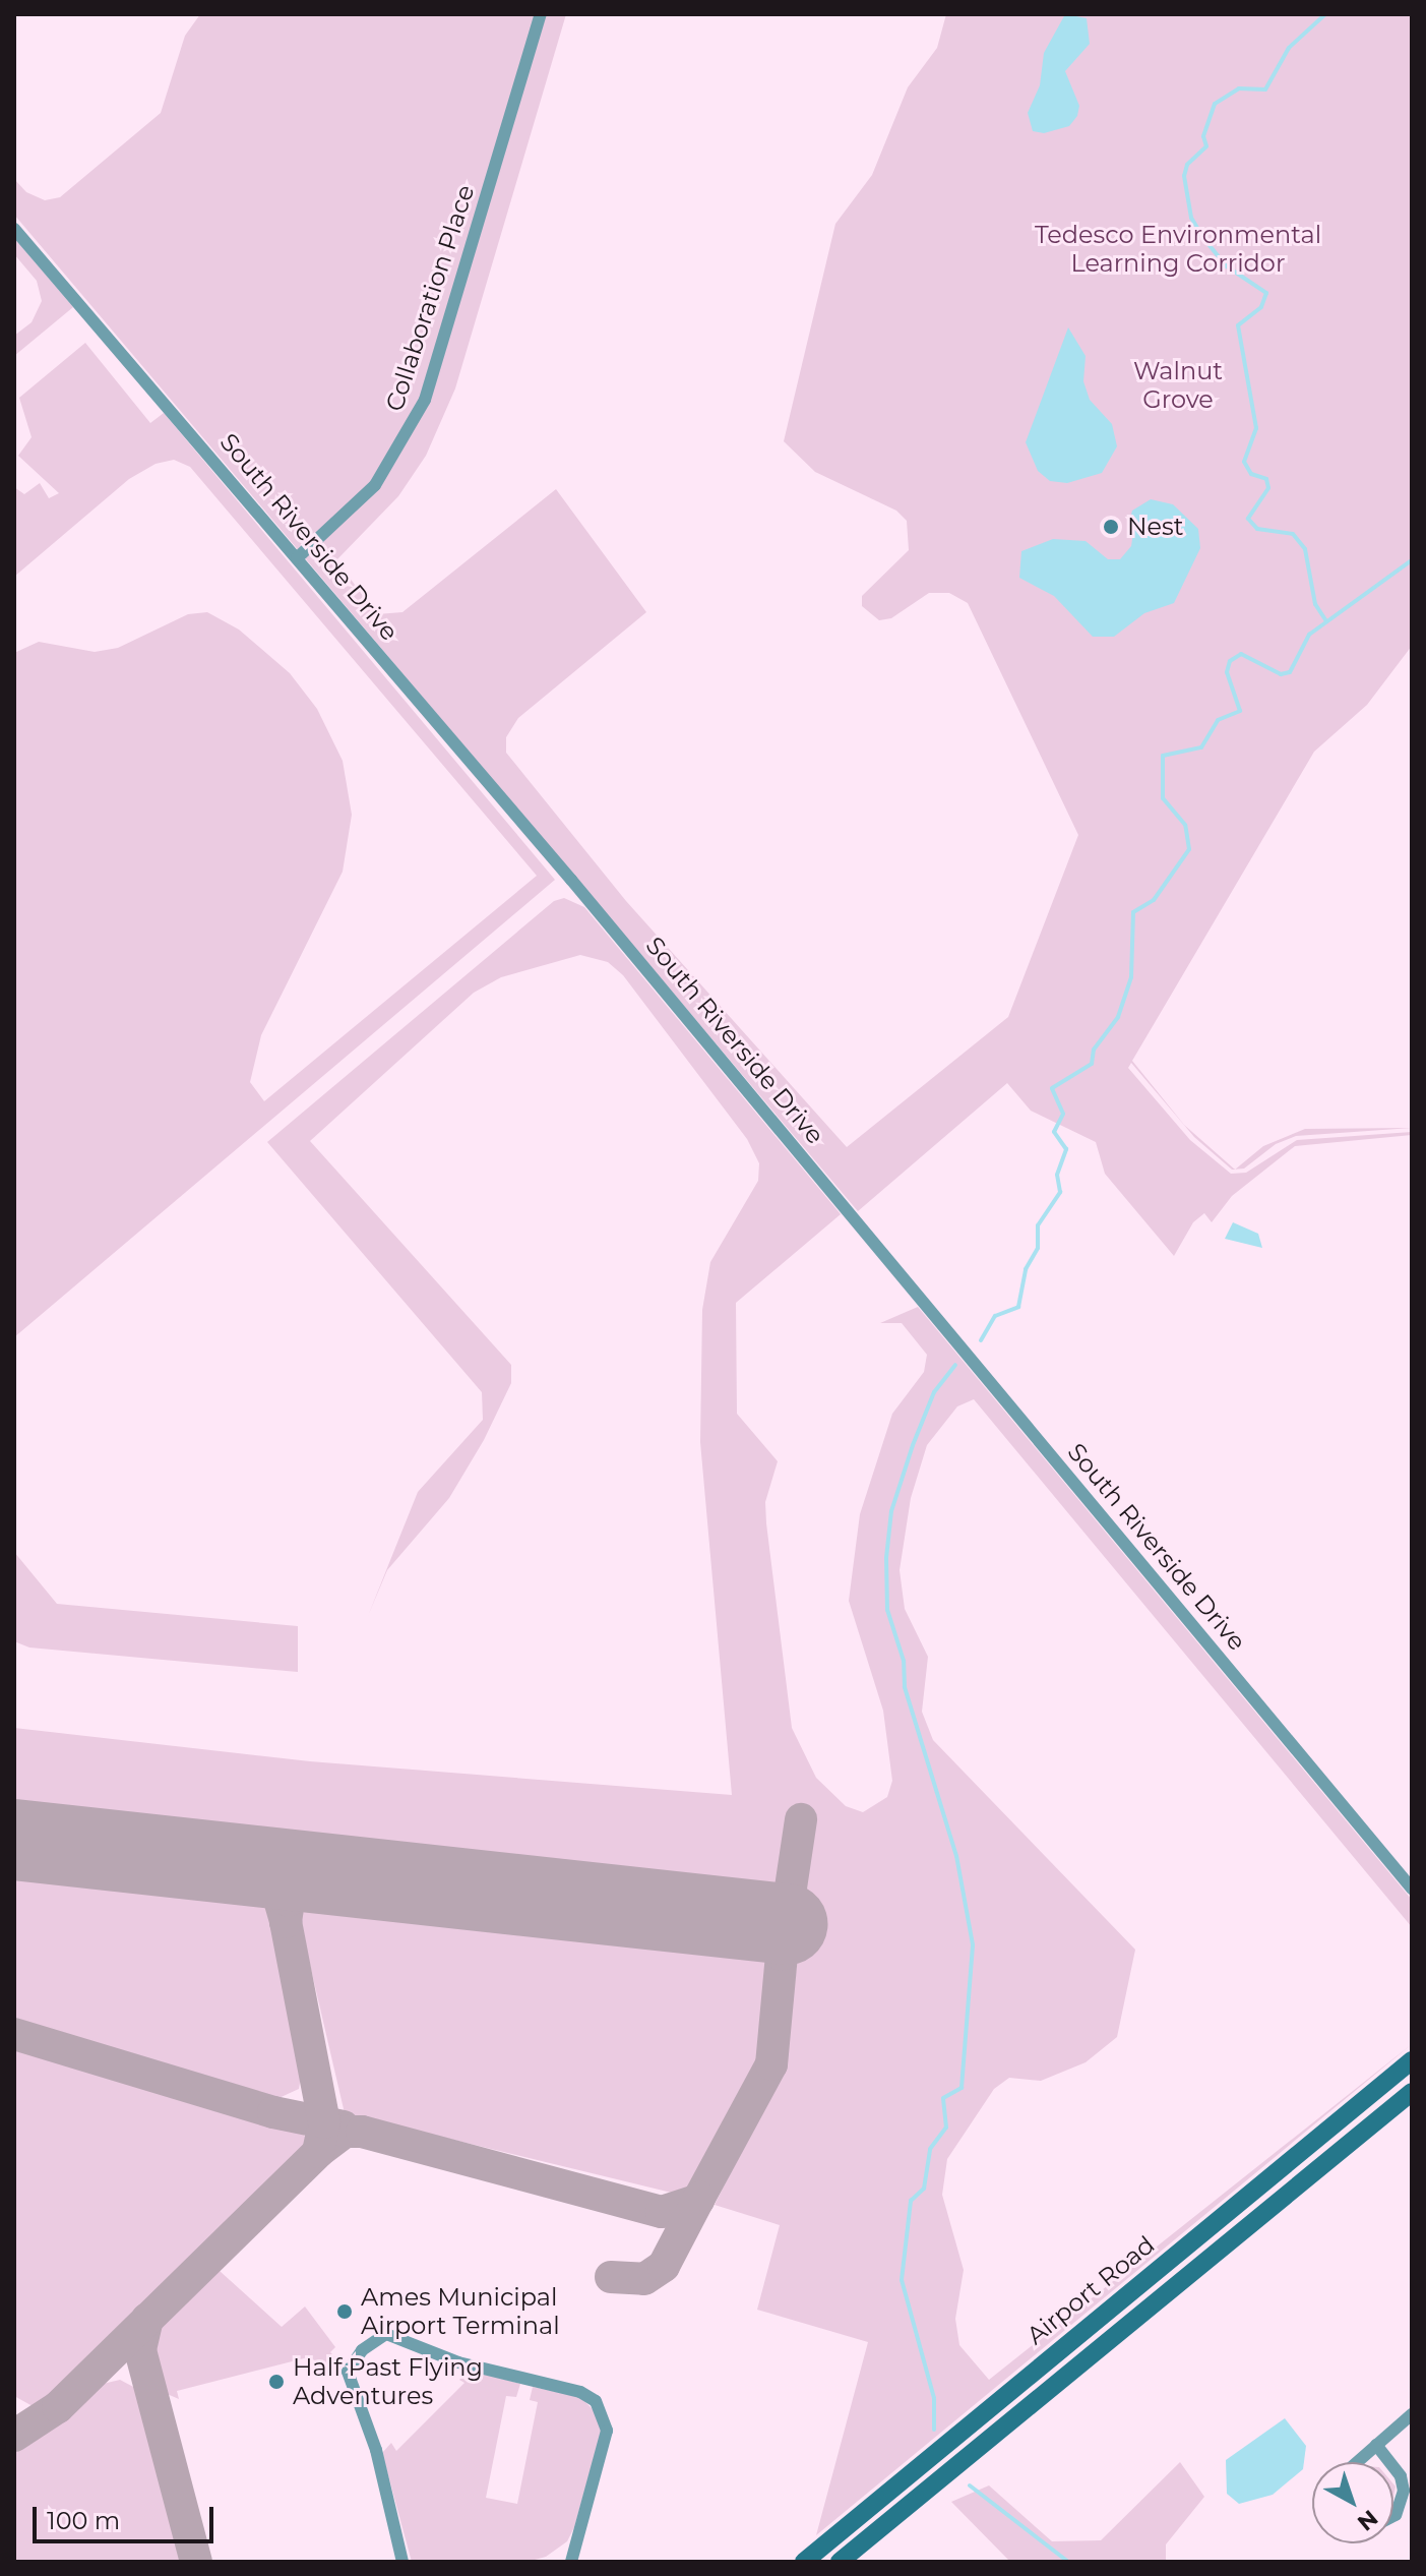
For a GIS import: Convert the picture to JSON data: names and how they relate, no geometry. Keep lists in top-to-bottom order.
{
  "streets": {
    "main road": ["Airport Road"],
    "street": ["Collaboration Place", "South Riverside Drive"]
  },
  "crossings": [
    ["Collaboration Place", "South Riverside Drive"]
  ],
  "parks": ["Tedesco Environmental Learning Corridor", "Walnut Grove"],
  "places": ["Nest", "Ames Municipal Airport Terminal", "Half Past Flying Adventures"],
  "scale_bar": "100 m",
  "north": "bottom right"
}
